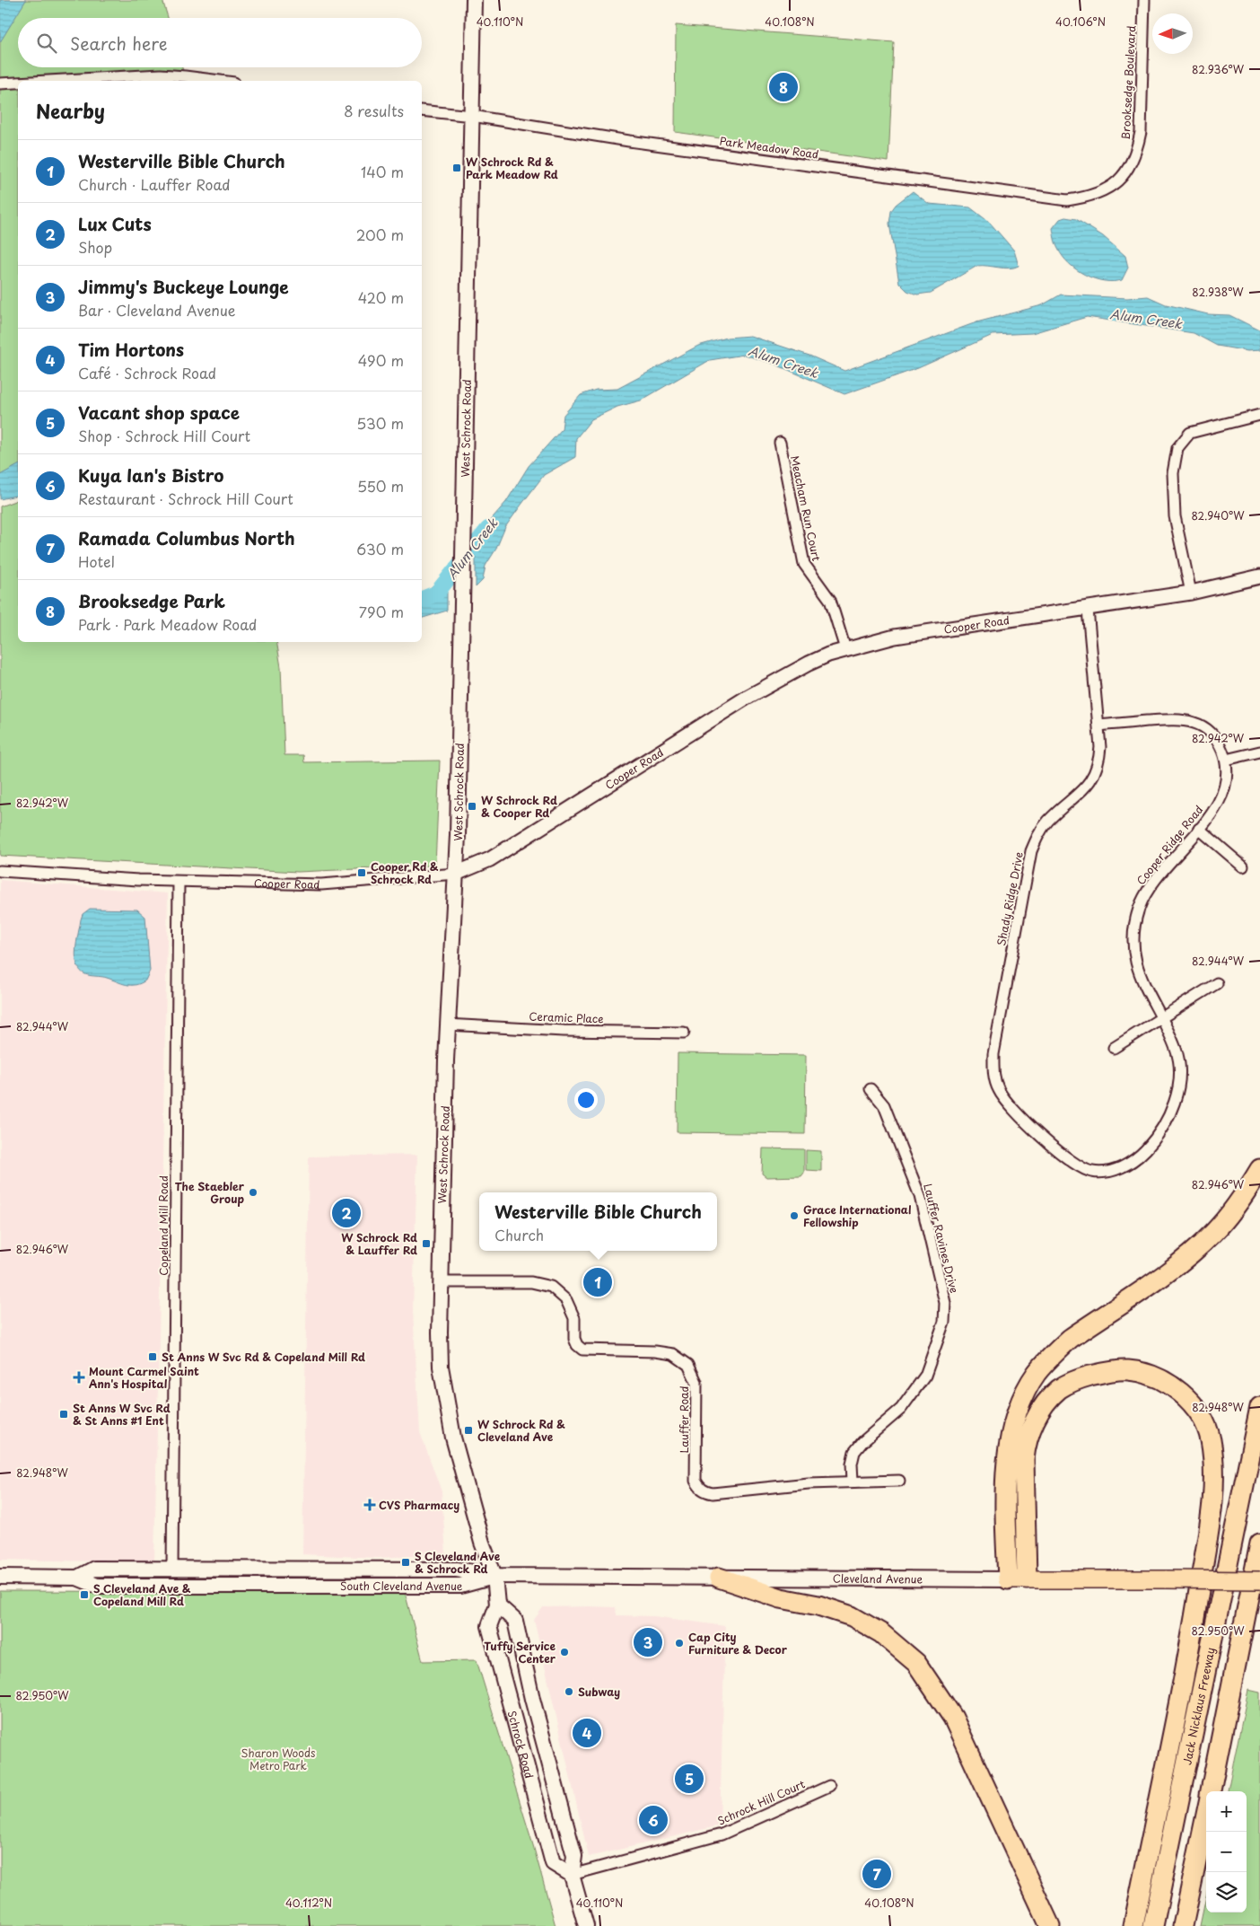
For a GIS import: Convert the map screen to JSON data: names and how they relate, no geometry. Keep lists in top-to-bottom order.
{
  "streets": {
    "highway": ["Jack Nicklaus Freeway"],
    "main road": [
      "West Schrock Road",
      "Cleveland Avenue",
      "South Cleveland Avenue",
      "Schrock Road"
    ],
    "street": [
      "Brooksedge Boulevard",
      "Park Meadow Road",
      "Meacham Run Court",
      "Cooper Road",
      "Cooper Ridge Road",
      "Shady Ridge Drive",
      "Ceramic Place",
      "Copeland Mill Road",
      "Lauffer Ravines Drive",
      "Lauffer Road",
      "Schrock Hill Court"
    ]
  },
  "crossings": [
    ["Brooksedge Boulevard", "Park Meadow Road"],
    ["Park Meadow Road", "West Schrock Road"],
    ["West Schrock Road", "Cooper Road"],
    ["West Schrock Road", "Ceramic Place"],
    ["West Schrock Road", "Lauffer Road"],
    ["West Schrock Road", "Cleveland Avenue"],
    ["West Schrock Road", "South Cleveland Avenue"],
    ["West Schrock Road", "Schrock Road"],
    ["Meacham Run Court", "Cooper Road"],
    ["Cooper Road", "Shady Ridge Drive"],
    ["Cooper Road", "Copeland Mill Road"],
    ["Cooper Ridge Road", "Shady Ridge Drive"],
    ["Copeland Mill Road", "South Cleveland Avenue"],
    ["Lauffer Ravines Drive", "Lauffer Road"],
    ["Cleveland Avenue", "South Cleveland Avenue"],
    ["Cleveland Avenue", "Schrock Road"],
    ["South Cleveland Avenue", "Schrock Road"],
    ["Schrock Road", "Schrock Hill Court"]
  ],
  "water": ["Alum Creek"],
  "parks": ["Sharon Woods Metro Park"],
  "places": {
    "transit": [
      "W Schrock Rd & Park Meadow Rd",
      "W Schrock Rd & Cooper Rd",
      "Cooper Rd & Schrock Rd",
      "W Schrock Rd & Lauffer Rd",
      "St Anns W Svc Rd & Copeland Mill Rd",
      "St Anns W Svc Rd & St Anns #1 Ent",
      "W Schrock Rd & Cleveland Ave",
      "S Cleveland Ave & Schrock Rd",
      "S Cleveland Ave & Copeland Mill Rd"
    ],
    "other": [
      "The Staebler Group",
      "Grace International Fellowship",
      "Cap City Furniture & Decor",
      "Tuffy Service Center",
      "Subway"
    ],
    "health": ["Mount Carmel Saint Ann's Hospital", "CVS Pharmacy"]
  },
  "north": "left",
  "page": {
    "search": "Search here",
    "pins": [
      "8",
      "2",
      "1",
      "3",
      "4",
      "5",
      "6",
      "7"
    ],
    "heading": ["Nearby", "8 results"],
    "list": [
      {
        "mark": "1",
        "name": "Westerville Bible Church",
        "note": "Church · Lauffer Road",
        "value": "140 m"
      },
      {
        "mark": "2",
        "name": "Lux Cuts",
        "note": "Shop",
        "value": "200 m"
      },
      {
        "mark": "3",
        "name": "Jimmy's Buckeye Lounge",
        "note": "Bar · Cleveland Avenue",
        "value": "420 m"
      },
      {
        "mark": "4",
        "name": "Tim Hortons",
        "note": "Café · Schrock Road",
        "value": "490 m"
      },
      {
        "mark": "5",
        "name": "Vacant shop space",
        "note": "Shop · Schrock Hill Court",
        "value": "530 m"
      },
      {
        "mark": "6",
        "name": "Kuya Ian's Bistro",
        "note": "Restaurant · Schrock Hill Court",
        "value": "550 m"
      },
      {
        "mark": "7",
        "name": "Ramada Columbus North",
        "note": "Hotel",
        "value": "630 m"
      },
      {
        "mark": "8",
        "name": "Brooksedge Park",
        "note": "Park · Park Meadow Road",
        "value": "790 m"
      }
    ],
    "popup": ["Westerville Bible Church", "Church"],
    "map_buttons": ["+", "−"]
  },
  "coordinates": [
    "40.110°N",
    "40.108°N",
    "40.106°N",
    "82.936°W",
    "82.938°W",
    "82.940°W",
    "82.942°W",
    "82.944°W",
    "82.946°W",
    "82.948°W",
    "82.950°W",
    "40.112°N"
  ]
}
